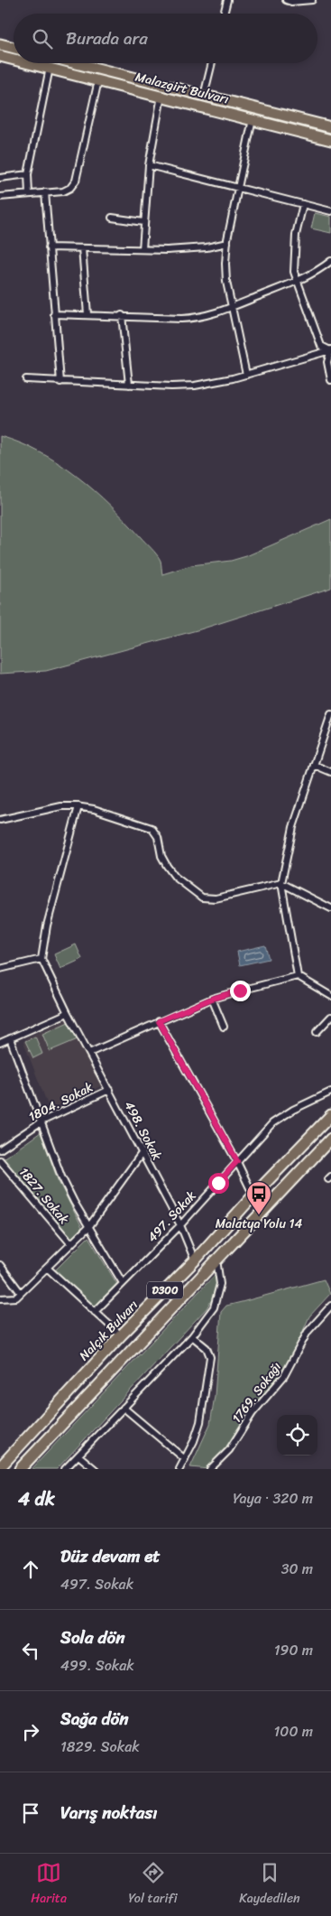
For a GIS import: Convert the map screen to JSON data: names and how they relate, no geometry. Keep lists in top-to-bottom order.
{
  "streets": {
    "highway": ["Malazgirt Bulvarı", "D300", "Nalçık Bulvarı"],
    "street": [
      "1804. Sokak",
      "498. Sokak",
      "1827. Sokak",
      "497. Sokak",
      "1769. Sokağı"
    ]
  },
  "crossings": [
    ["1804. Sokak", "498. Sokak"],
    ["498. Sokak", "497. Sokak"],
    ["498. Sokak", "Nalçık Bulvarı"]
  ],
  "places": {
    "bus stop": ["Malatya Yolu 14"]
  },
  "page": {
    "search": "Burada ara",
    "heading": ["4 dk", "Yaya · 320 m"],
    "list": [
      ["Düz devam et", "497. Sokak", "30 m"],
      ["Sola dön", "499. Sokak", "190 m"],
      ["Sağa dön", "1829. Sokak", "100 m"],
      "Varış noktası"
    ],
    "nav": ["Harita", "Yol tarifi", "Kaydedilen"]
  }
}
